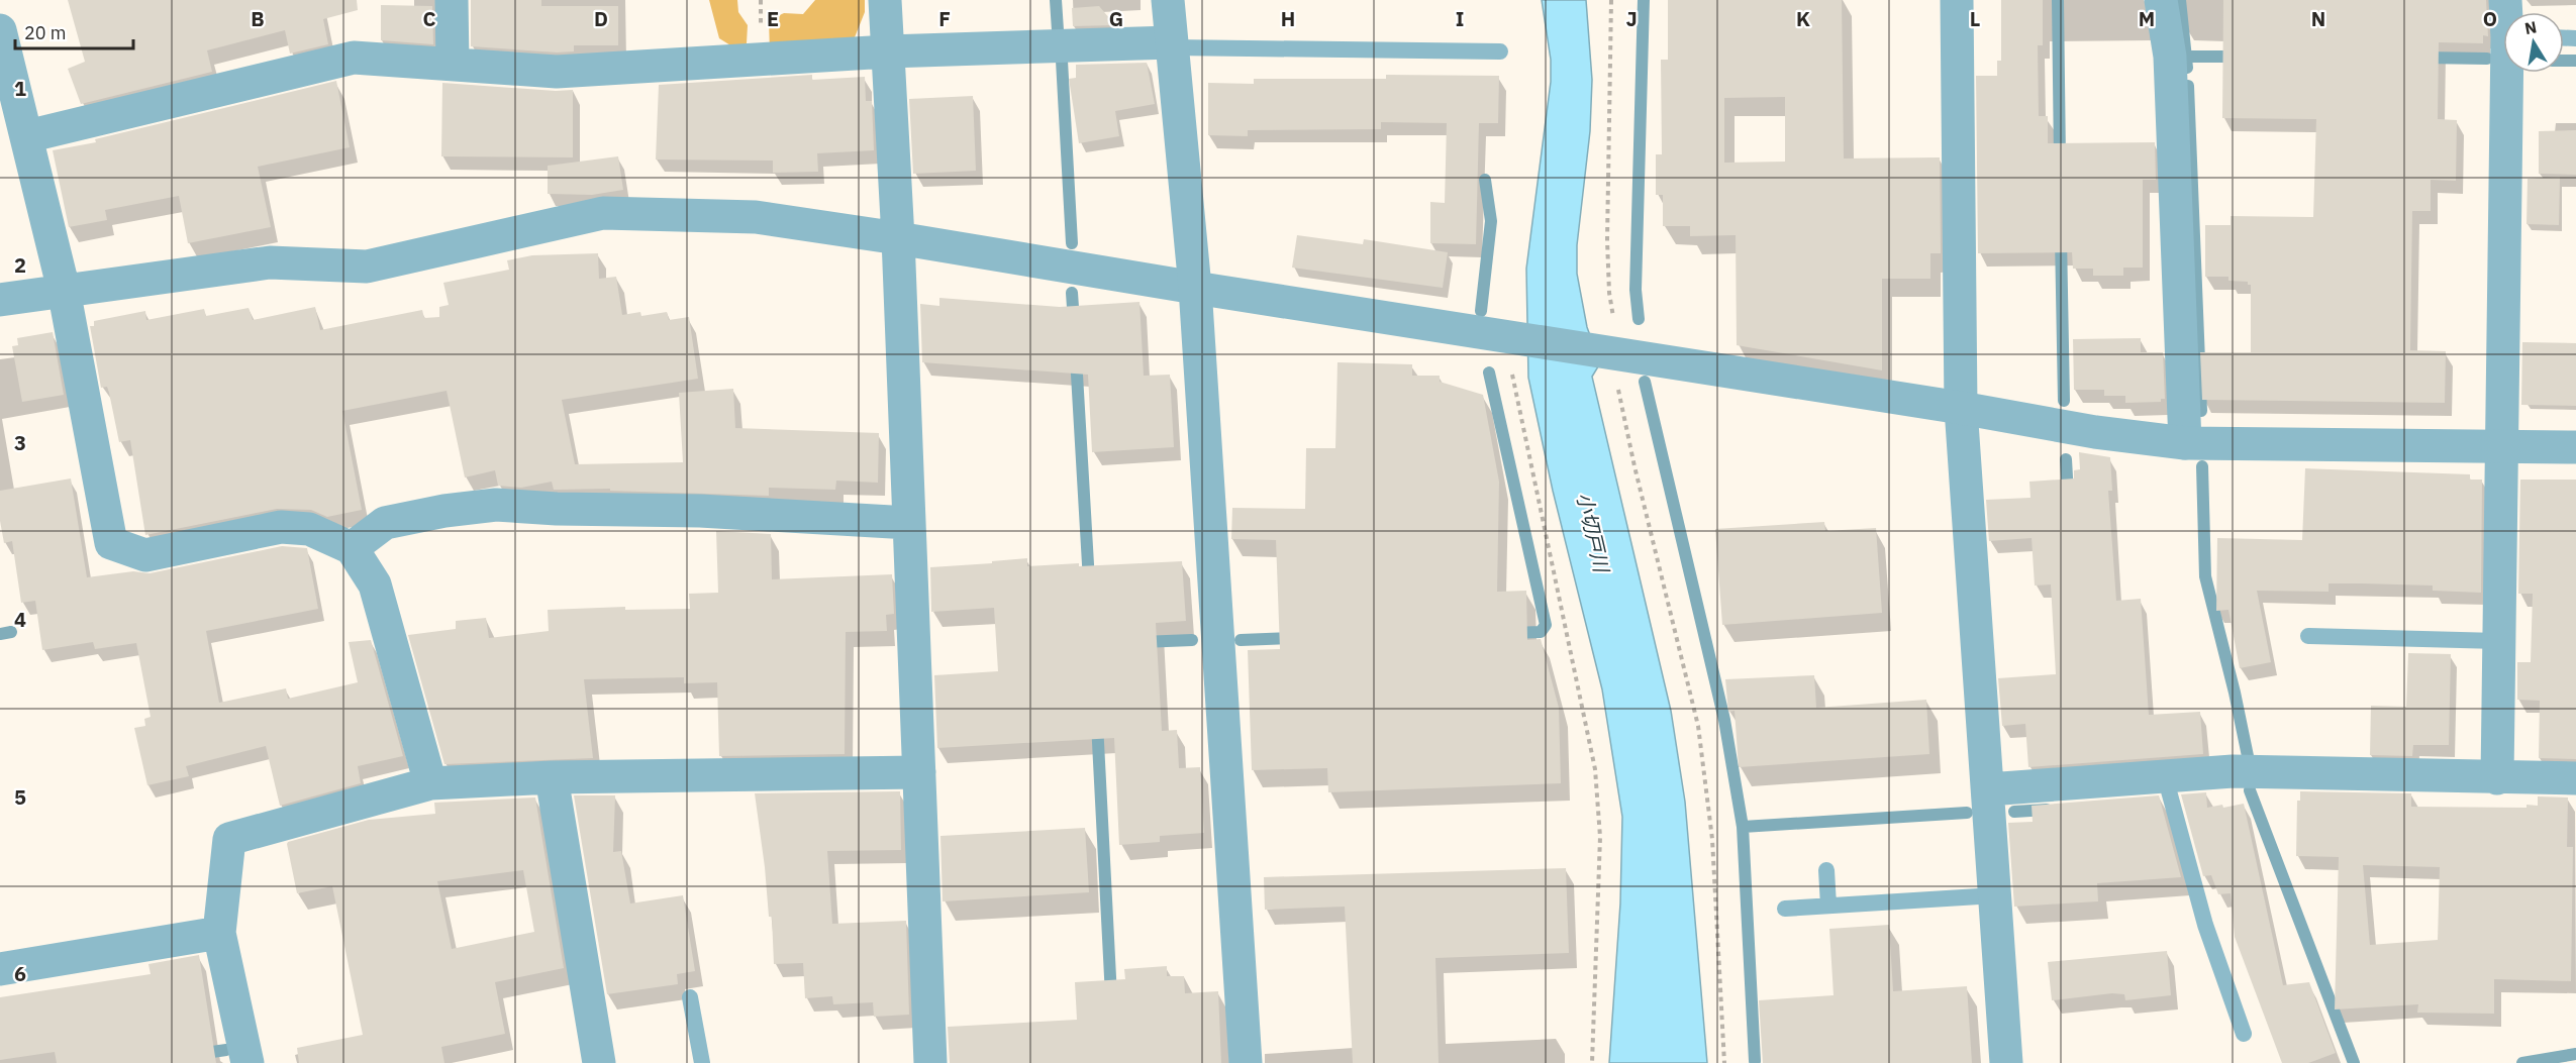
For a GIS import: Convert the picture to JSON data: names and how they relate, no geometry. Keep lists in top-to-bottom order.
{
  "water": ["小切戸川"],
  "scale_bar": "20 m",
  "north": "top",
  "grid": {
    "columns": [
      "B",
      "C",
      "D",
      "E",
      "F",
      "G",
      "H",
      "I",
      "J",
      "K",
      "L",
      "M",
      "N",
      "O"
    ],
    "rows": [
      "1",
      "2",
      "3",
      "4",
      "5",
      "6"
    ]
  }
}
